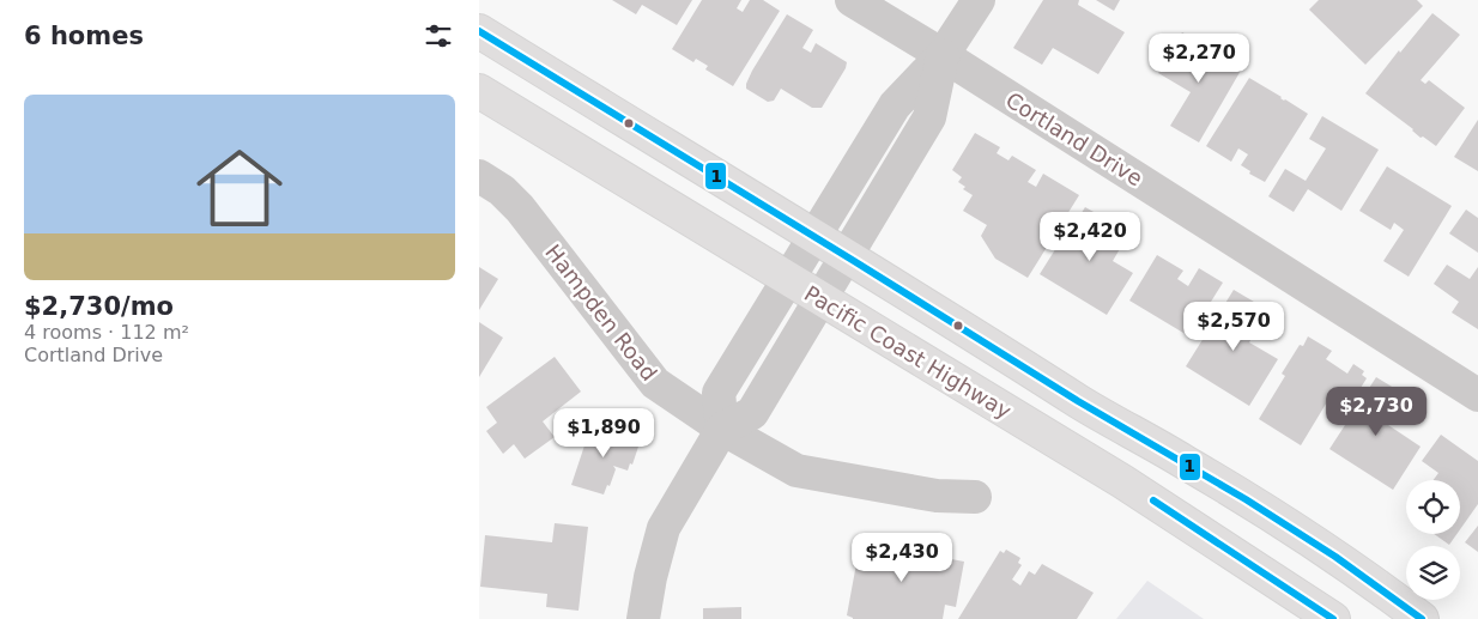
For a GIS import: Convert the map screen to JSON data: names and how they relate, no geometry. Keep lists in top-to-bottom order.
{
  "streets": {
    "highway": ["Pacific Coast Highway"],
    "street": ["Cortland Drive", "Hampden Road"]
  },
  "lines": ["transit line 1"],
  "page": {
    "heading": "6 homes",
    "price": [
      "$2,270",
      "$2,420",
      "$2,570",
      "$2,730",
      "$1,890",
      "$2,430"
    ],
    "list": [
      {
        "name": "$2,730/mo",
        "note": "4 rooms · 112 m² · Cortland Drive"
      }
    ]
  }
}
